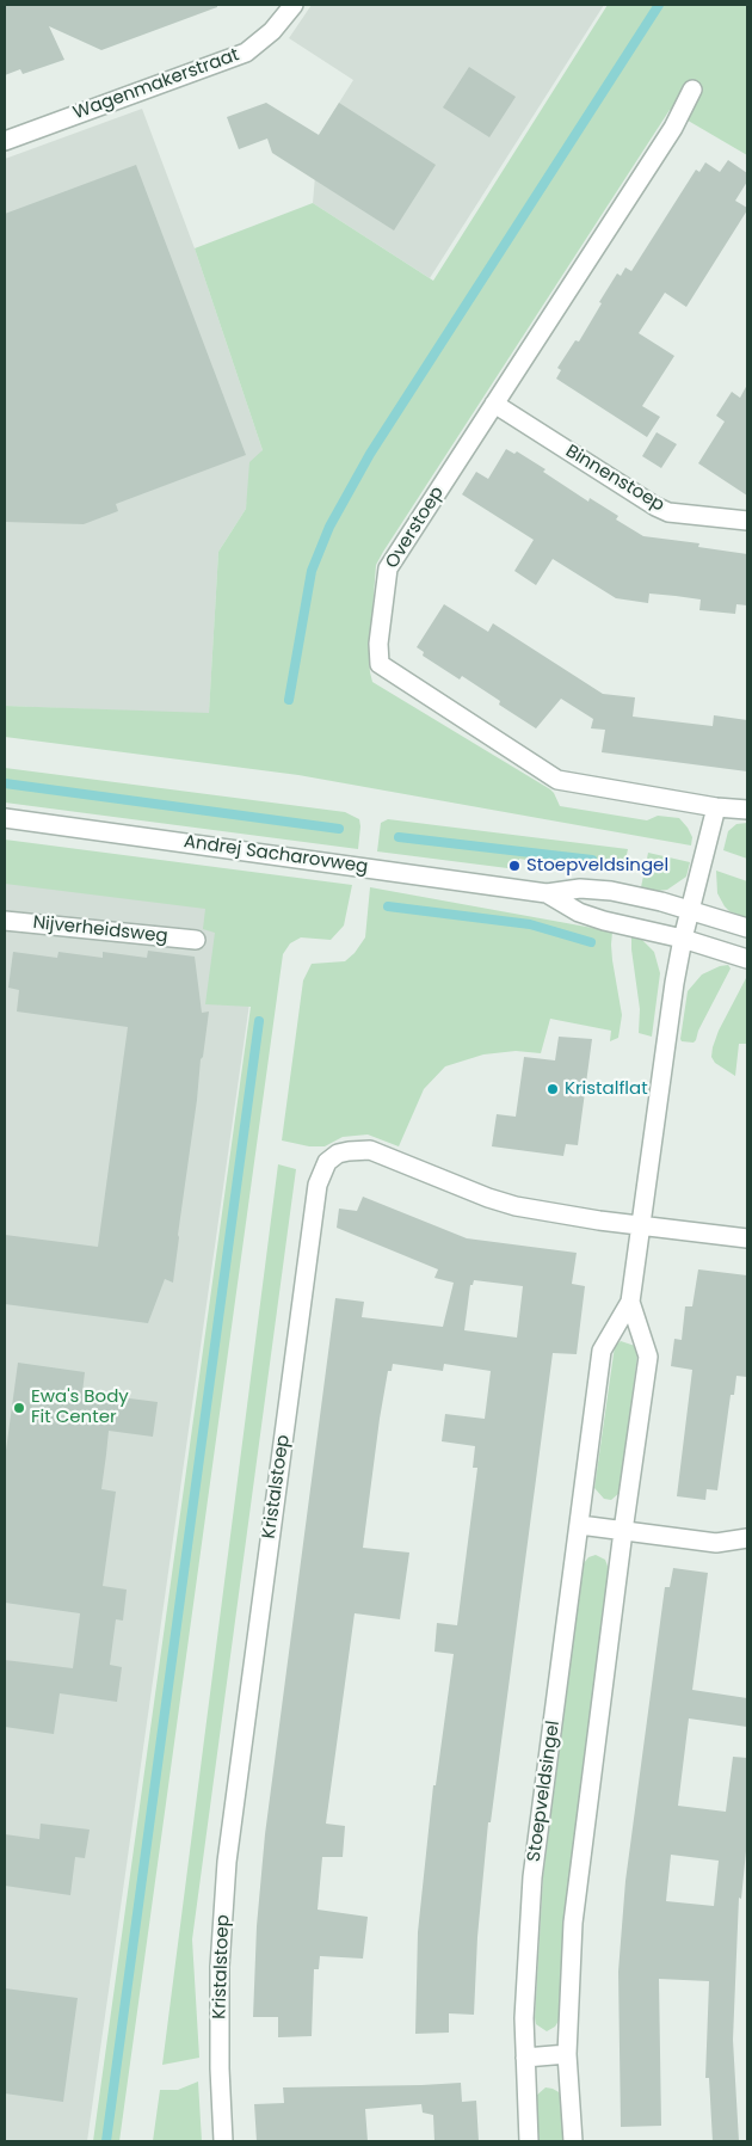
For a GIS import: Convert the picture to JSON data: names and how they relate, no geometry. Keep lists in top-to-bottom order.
{
  "streets": {
    "street": [
      "Wagenmakerstraat",
      "Binnenstoep",
      "Overstoep",
      "Andrej Sacharovweg",
      "Nijverheidsweg",
      "Kristalstoep",
      "Stoepveldsingel"
    ]
  },
  "crossings": [
    ["Binnenstoep", "Overstoep"],
    ["Andrej Sacharovweg", "Stoepveldsingel"],
    ["Kristalstoep", "Stoepveldsingel"]
  ],
  "places": ["Stoepveldsingel", "Kristalflat", "Ewa's Body Fit Center"]
}
